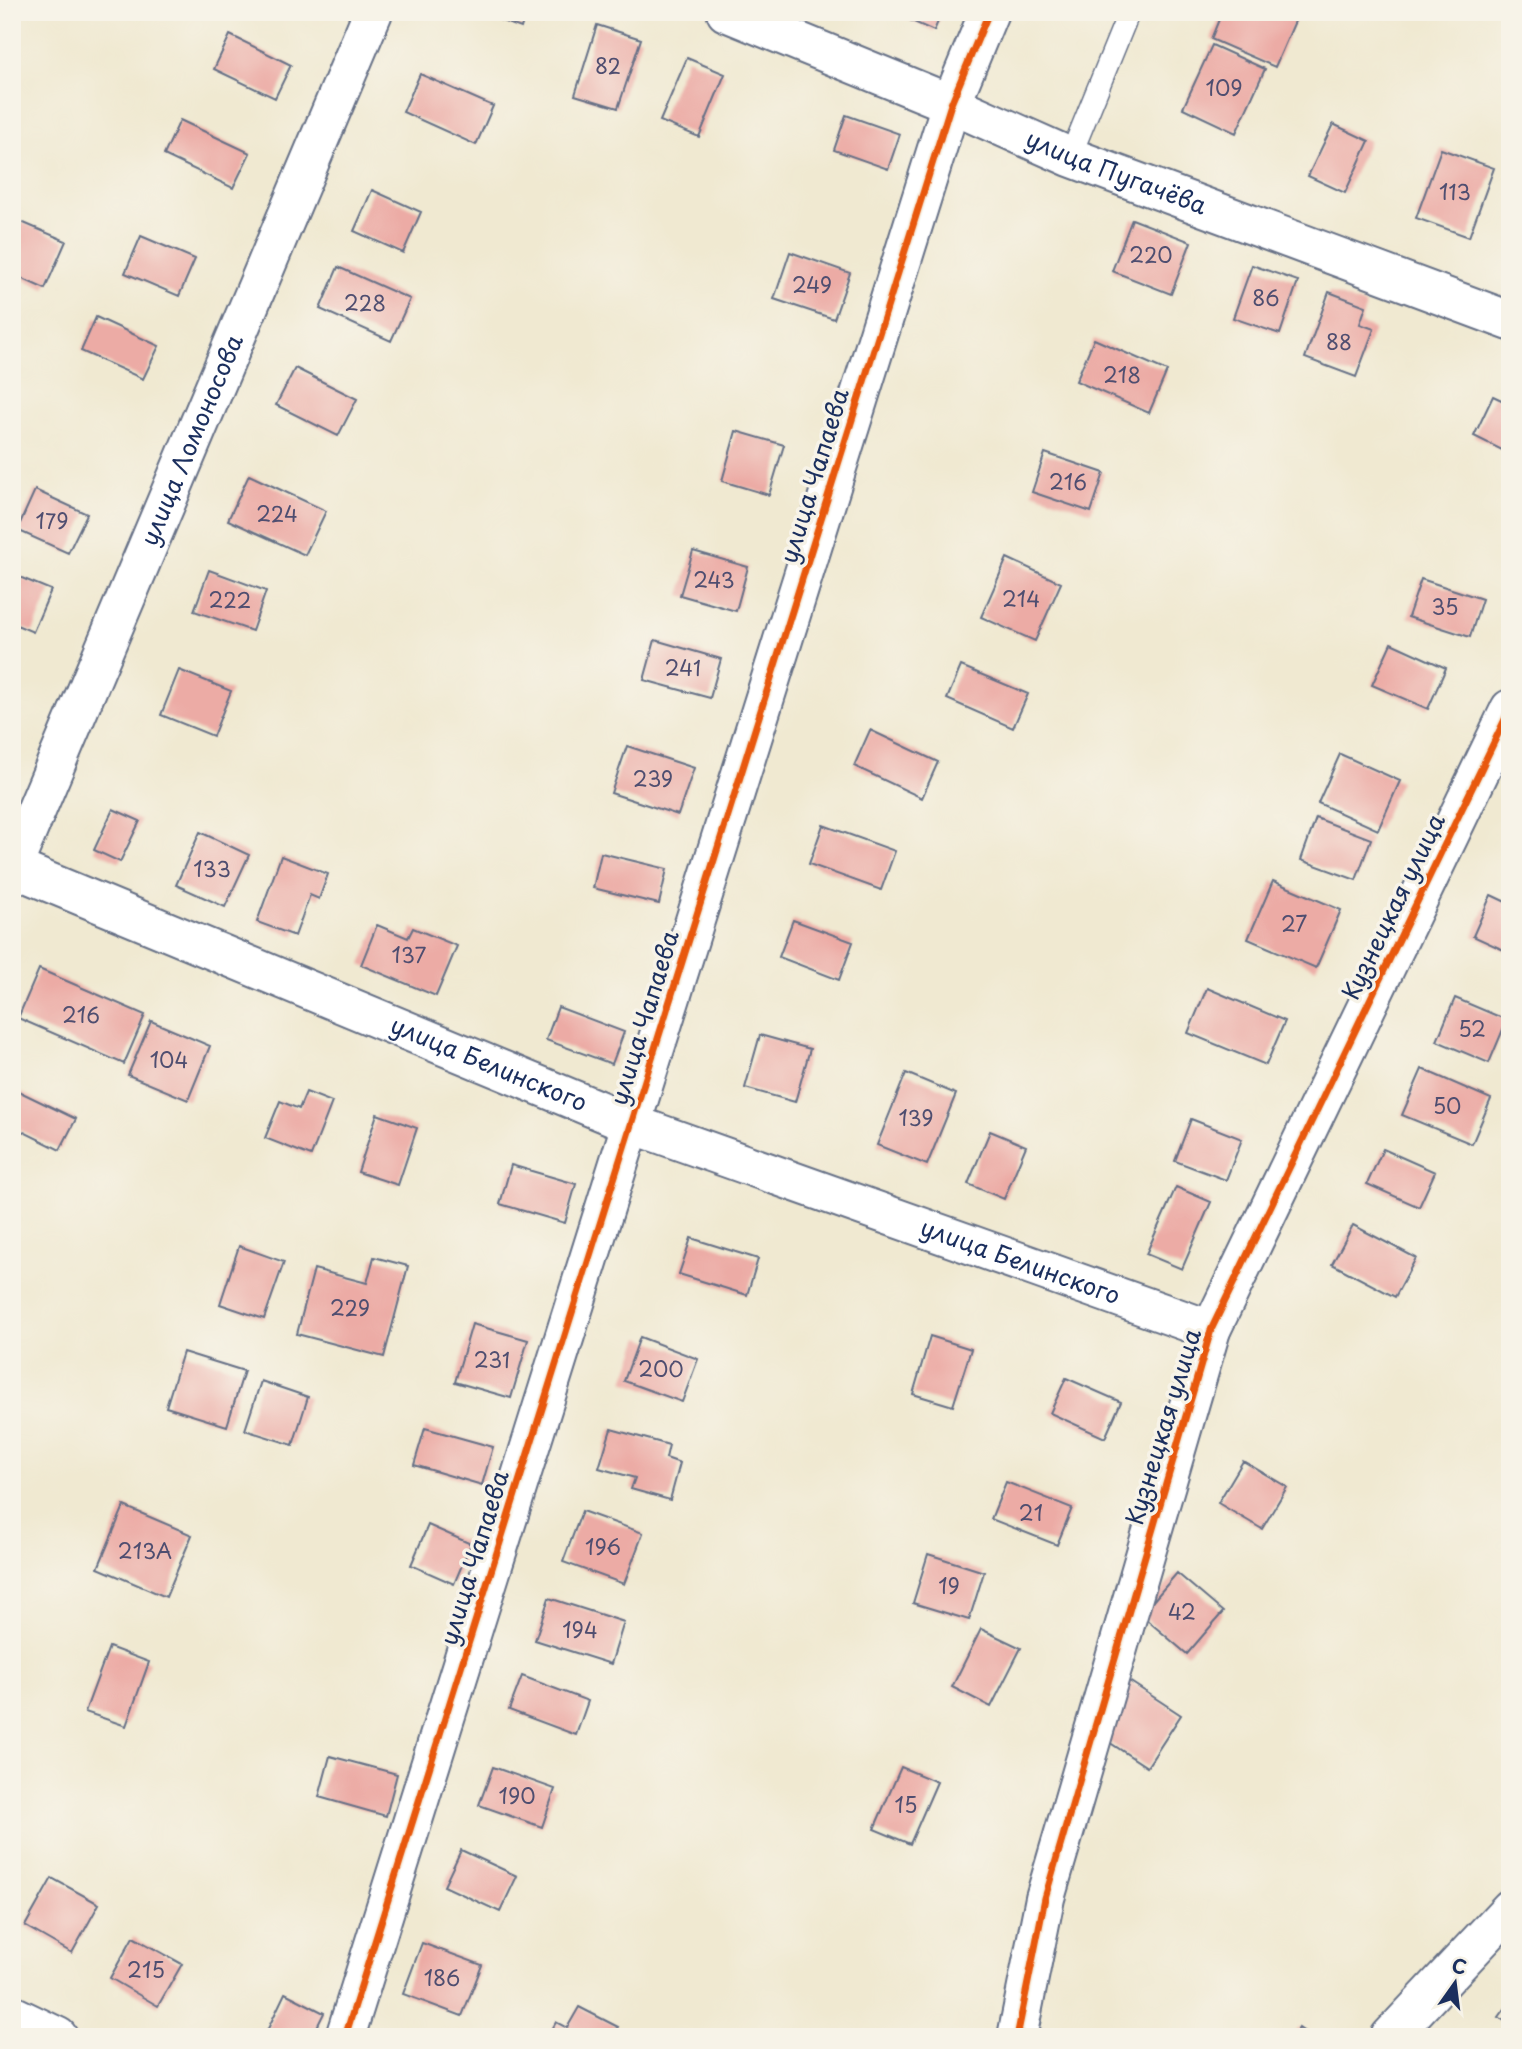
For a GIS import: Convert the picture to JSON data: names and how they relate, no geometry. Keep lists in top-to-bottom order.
{
  "streets": {
    "street": [
      "улица Пугачёва",
      "улица Ломоносова",
      "улица Чапаева",
      "Кузнецкая улица",
      "улица Белинского"
    ]
  },
  "crossings": [
    ["улица Пугачёва", "улица Чапаева"],
    ["улица Ломоносова", "улица Белинского"],
    ["улица Чапаева", "улица Белинского"],
    ["Кузнецкая улица", "улица Белинского"]
  ],
  "house_numbers": [
    "82",
    "109",
    "113",
    "220",
    "249",
    "86",
    "228",
    "88",
    "218",
    "216",
    "224",
    "179",
    "243",
    "214",
    "222",
    "35",
    "241",
    "239",
    "133",
    "27",
    "137",
    "216",
    "52",
    "104",
    "50",
    "139",
    "229",
    "231",
    "200",
    "21",
    "196",
    "213А",
    "19",
    "42",
    "194",
    "190",
    "15",
    "215",
    "186"
  ],
  "north": "top"
}
